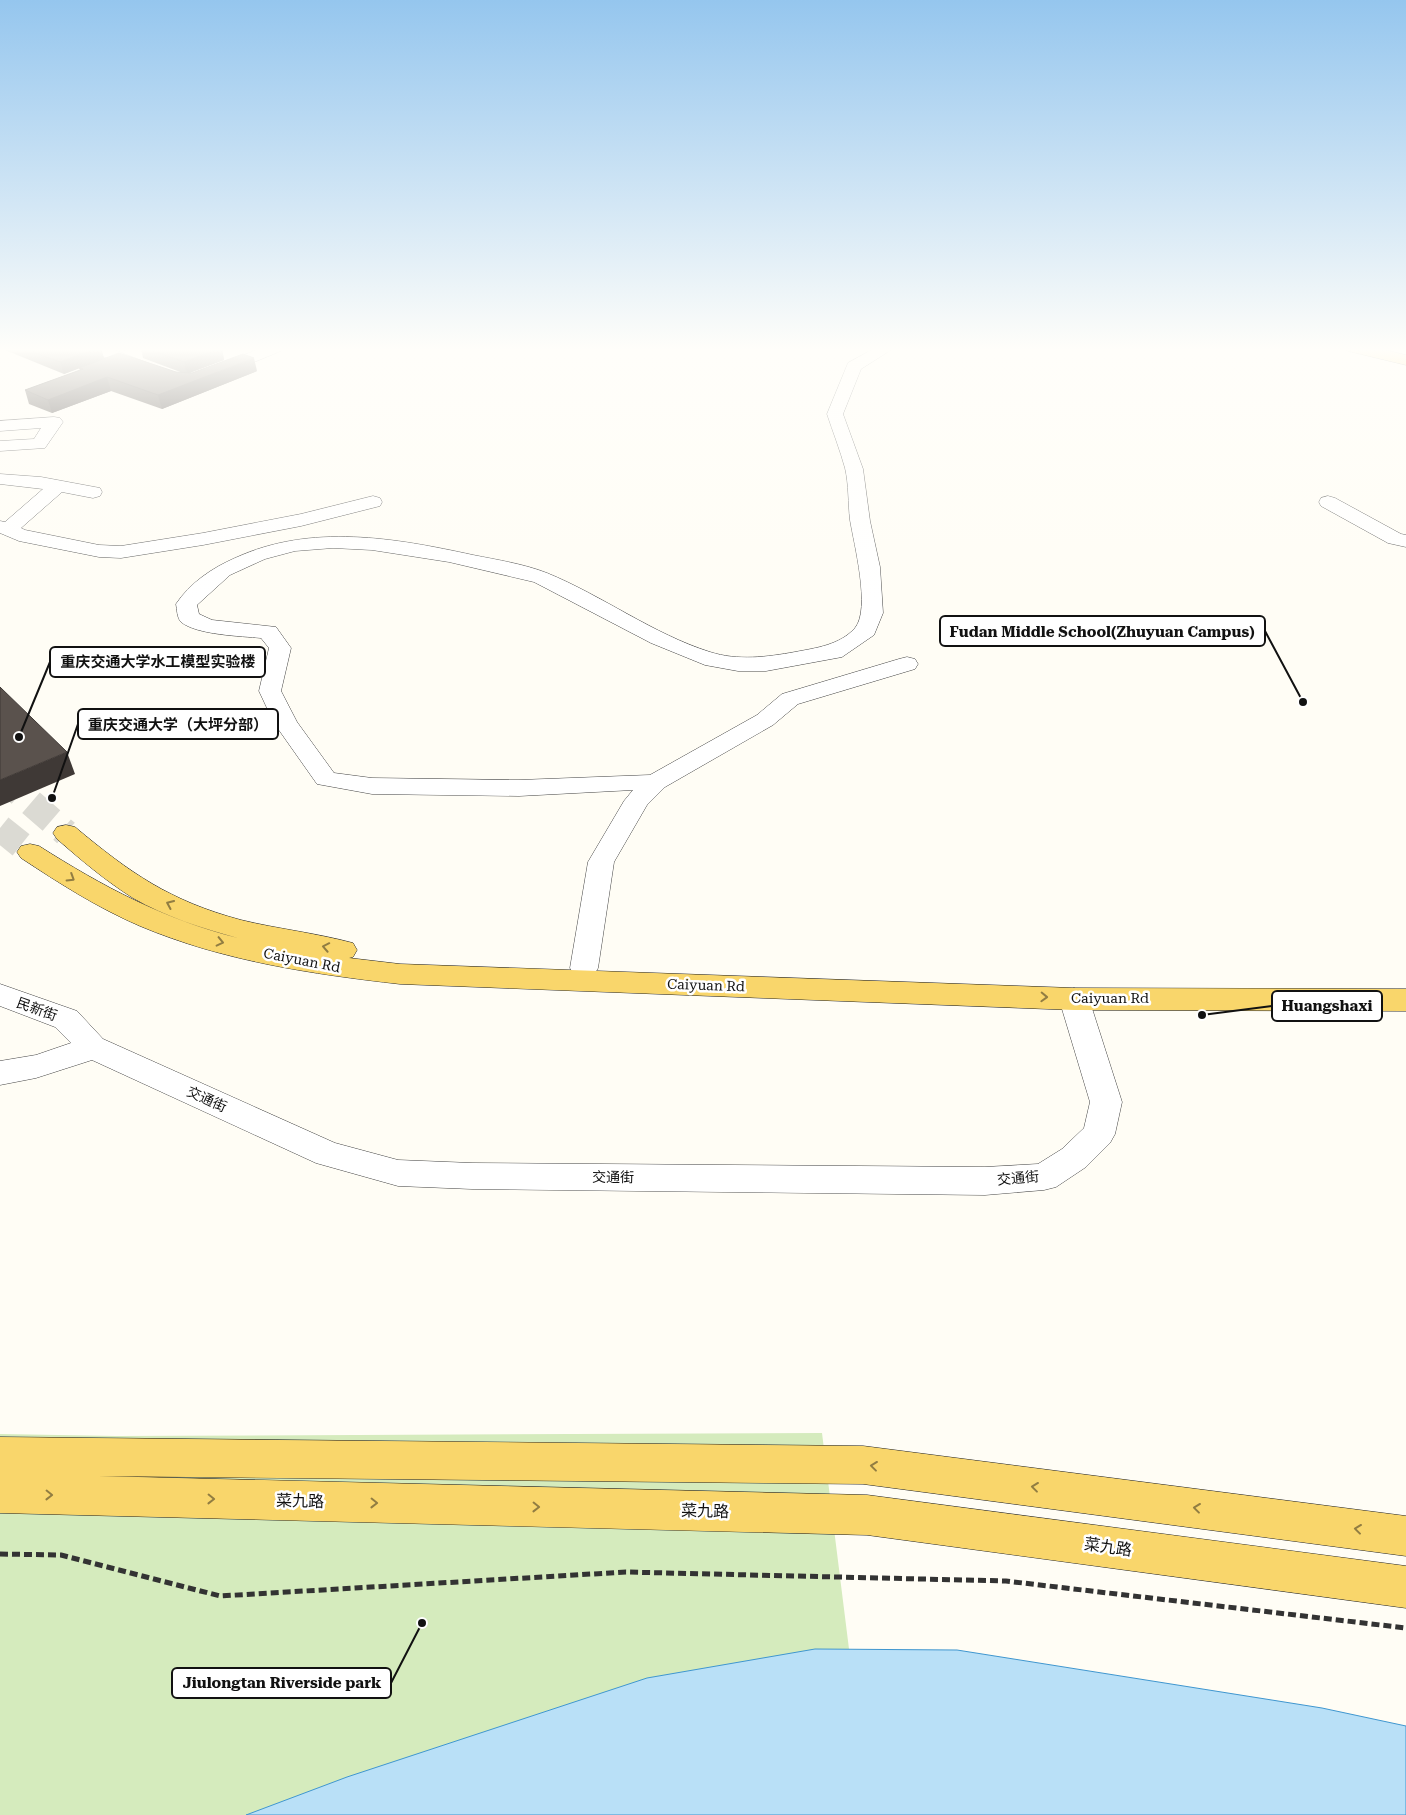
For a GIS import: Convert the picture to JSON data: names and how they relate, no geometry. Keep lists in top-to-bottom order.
{
  "streets": {
    "main road": ["Caiyuan Rd", "菜九路"],
    "street": ["民新街", "交通街"]
  },
  "crossings": [
    ["Caiyuan Rd", "交通街"],
    ["民新街", "交通街"]
  ],
  "places": [
    "Fudan Middle School(Zhuyuan Campus)",
    "重庆交通大学水工模型实验楼",
    "重庆交通大学（大坪分部）",
    "Huangshaxi",
    "Jiulongtan Riverside park"
  ]
}
